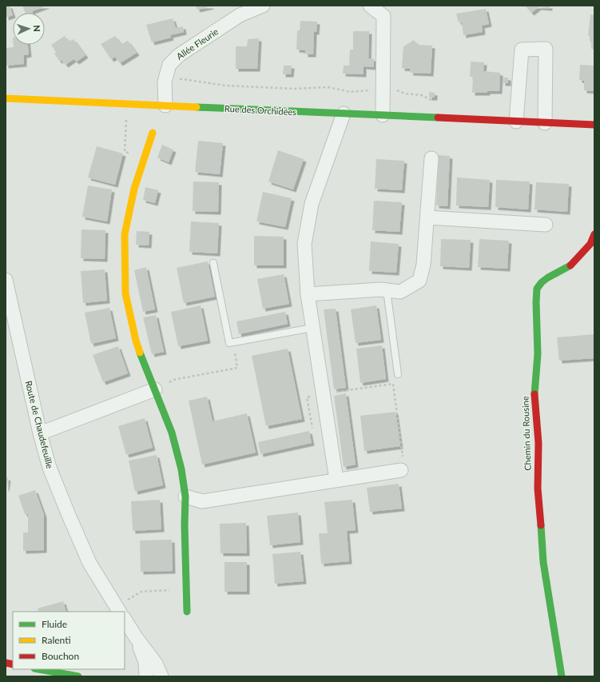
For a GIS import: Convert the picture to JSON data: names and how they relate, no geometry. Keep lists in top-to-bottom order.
{
  "streets": {
    "street": [
      "Allée Fleurie",
      "Rue des Orchidées",
      "Route de Chaudefeuille",
      "Chemin du Rousine"
    ]
  },
  "crossings": [
    ["Allée Fleurie", "Rue des Orchidées"]
  ],
  "legend": ["Fluide", "Ralenti", "Bouchon"],
  "north": "right"
}
